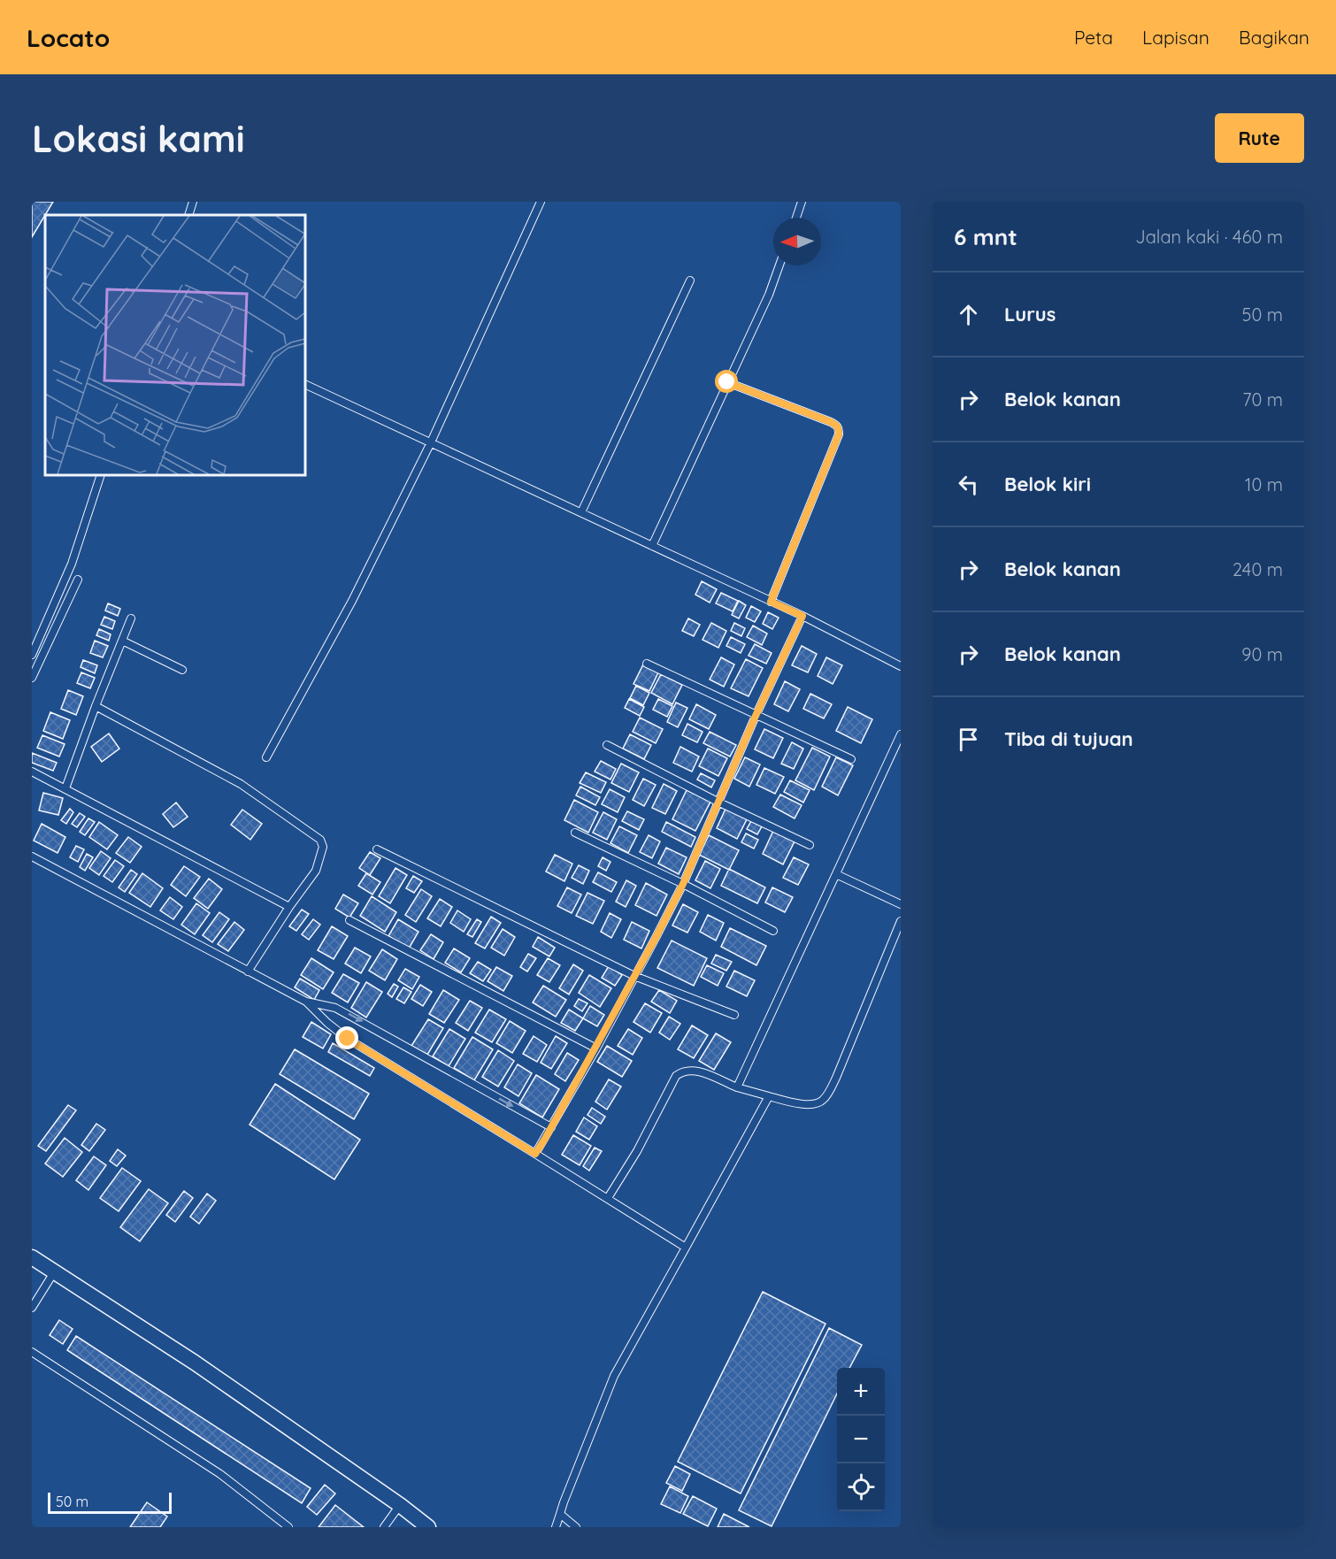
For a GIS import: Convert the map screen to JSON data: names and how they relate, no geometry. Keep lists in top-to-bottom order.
{
  "scale_bar": "50 m",
  "north": "left",
  "page": {
    "header": "Locato",
    "nav": ["Peta", "Lapisan", "Bagikan"],
    "buttons": "Rute",
    "title": "Lokasi kami",
    "heading": ["6 mnt", "Jalan kaki · 460 m"],
    "list": [
      ["Lurus", "50 m"],
      ["Belok kanan", "70 m"],
      ["Belok kiri", "10 m"],
      ["Belok kanan", "240 m"],
      ["Belok kanan", "90 m"],
      "Tiba di tujuan"
    ],
    "map_buttons": ["+", "−"],
    "scale": "50 m"
  }
}
